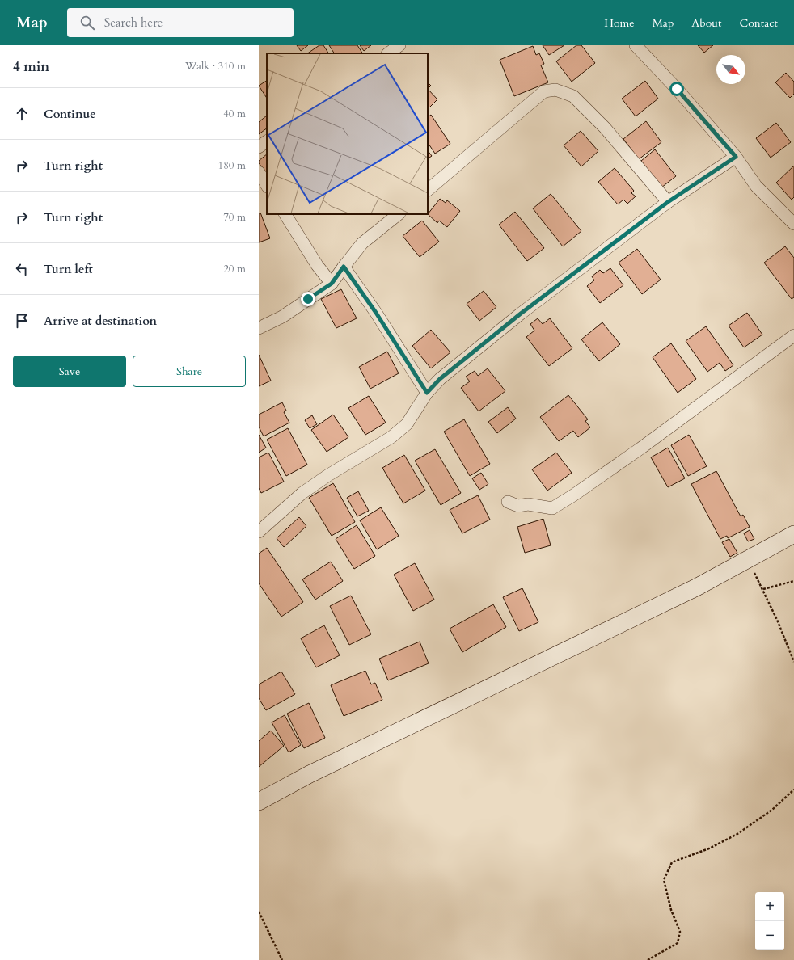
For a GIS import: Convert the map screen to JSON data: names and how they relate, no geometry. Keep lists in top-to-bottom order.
{
  "north": "bottom right",
  "page": {
    "header": "Map",
    "search": "Search here",
    "nav": [
      "Home",
      "Map",
      "About",
      "Contact"
    ],
    "heading": ["4 min", "Walk · 310 m"],
    "list": [
      ["Continue", "40 m"],
      ["Turn right", "180 m"],
      ["Turn right", "70 m"],
      ["Turn left", "20 m"],
      "Arrive at destination"
    ],
    "buttons": ["Save", "Share"],
    "map_buttons": ["+", "−"]
  }
}
